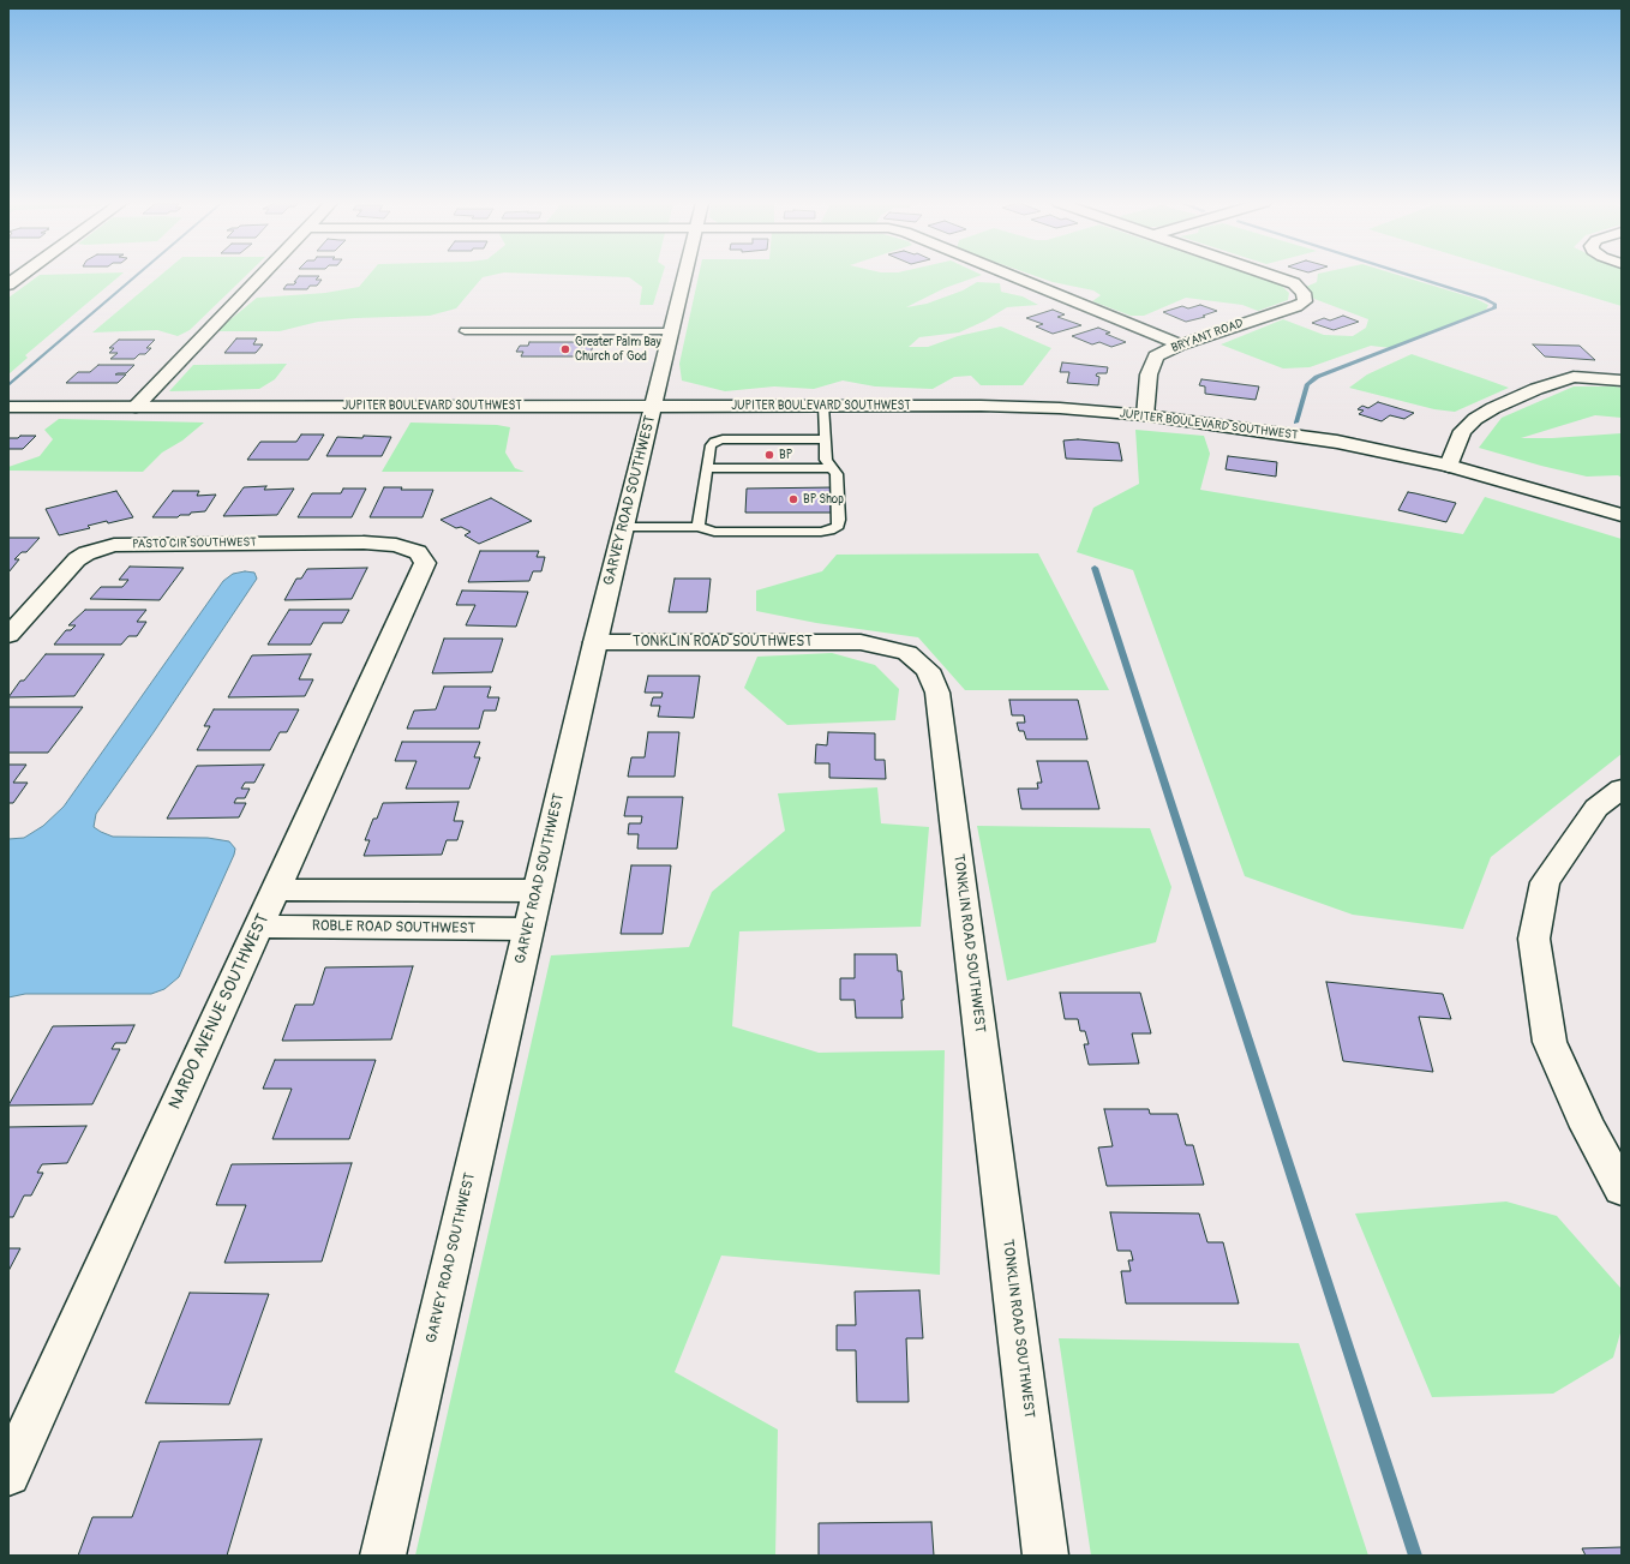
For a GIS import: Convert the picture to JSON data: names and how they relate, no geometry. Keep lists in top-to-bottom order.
{
  "streets": {
    "street": [
      "BRYANT ROAD",
      "JUPITER BOULEVARD SOUTHWEST",
      "GARVEY ROAD SOUTHWEST",
      "PASTO CIR SOUTHWEST",
      "TONKLIN ROAD SOUTHWEST",
      "ROBLE ROAD SOUTHWEST",
      "NARDO AVENUE SOUTHWEST"
    ]
  },
  "crossings": [
    ["BRYANT ROAD", "JUPITER BOULEVARD SOUTHWEST"],
    ["JUPITER BOULEVARD SOUTHWEST", "GARVEY ROAD SOUTHWEST"],
    ["GARVEY ROAD SOUTHWEST", "TONKLIN ROAD SOUTHWEST"],
    ["GARVEY ROAD SOUTHWEST", "ROBLE ROAD SOUTHWEST"],
    ["PASTO CIR SOUTHWEST", "NARDO AVENUE SOUTHWEST"],
    ["ROBLE ROAD SOUTHWEST", "NARDO AVENUE SOUTHWEST"]
  ],
  "places": ["Greater Palm Bay Church of God", "BP", "BP Shop"]
}
